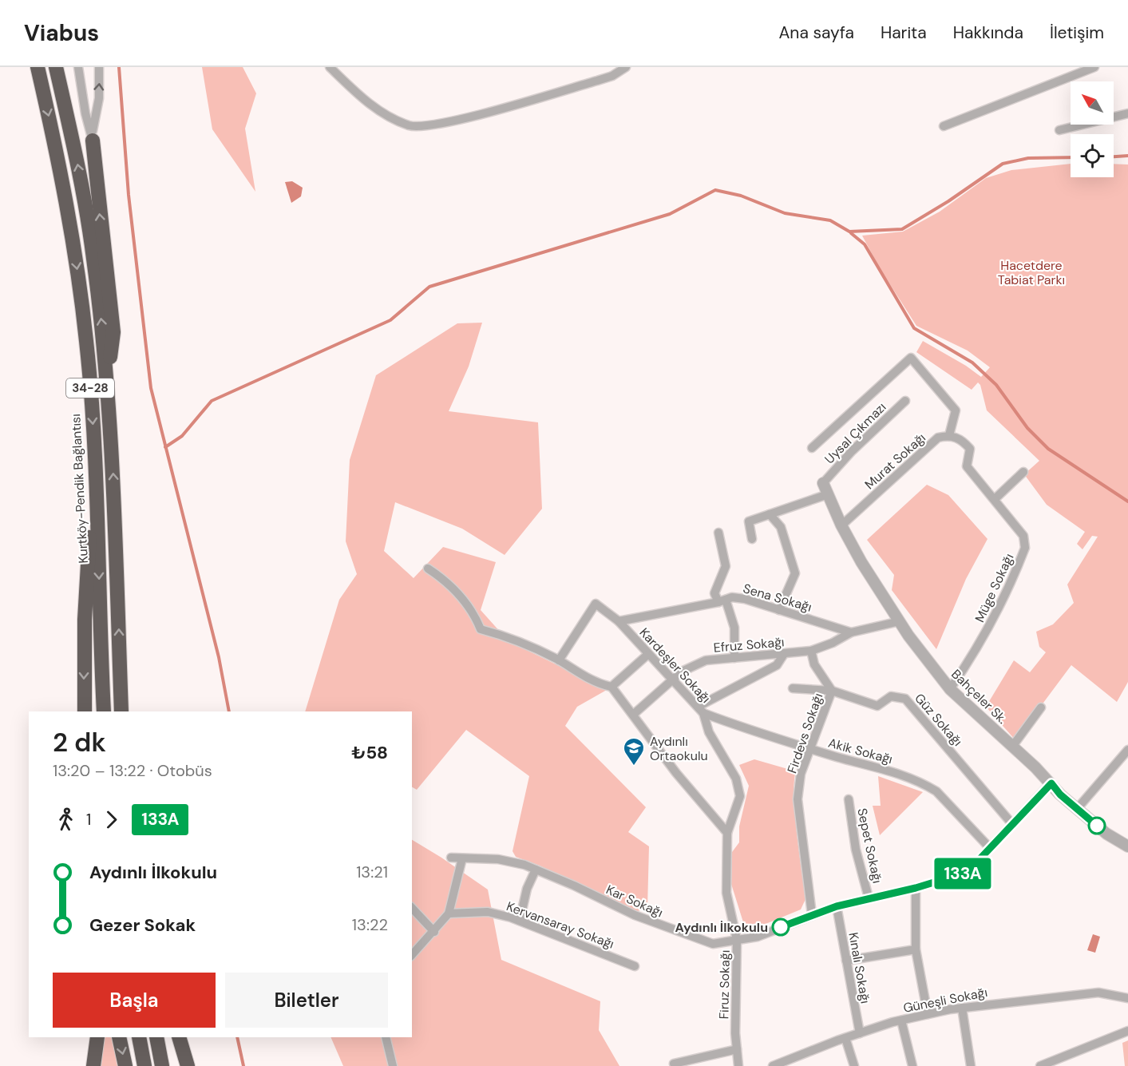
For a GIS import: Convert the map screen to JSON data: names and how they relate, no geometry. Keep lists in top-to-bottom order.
{
  "streets": {
    "highway": ["34-28", "Kurtköy-Pendik Bağlantısı"],
    "street": [
      "Uysal Çıkmazı",
      "Murat Sokağı",
      "Müge Sokağı",
      "Sena Sokağı",
      "Efruz Sokağı",
      "Kardeşler Sokağı",
      "Bahçeler Sk.",
      "Güz Sokağı",
      "Firdevs Sokağı",
      "Akik Sokağı",
      "Sepet Sokağı",
      "Kar Sokağı",
      "Kervansaray Sokağı",
      "Kınalı Sokağı",
      "Firuz Sokağı",
      "Güneşli Sokağı"
    ]
  },
  "crossings": [
    ["Uysal Çıkmazı", "Bahçeler Sk."],
    ["Murat Sokağı", "Müge Sokağı"],
    ["Murat Sokağı", "Bahçeler Sk."],
    ["Müge Sokağı", "Bahçeler Sk."],
    ["Sena Sokağı", "Efruz Sokağı"],
    ["Sena Sokağı", "Kardeşler Sokağı"],
    ["Efruz Sokağı", "Kardeşler Sokağı"],
    ["Efruz Sokağı", "Firdevs Sokağı"],
    ["Kardeşler Sokağı", "Akik Sokağı"],
    ["Kardeşler Sokağı", "Firuz Sokağı"],
    ["Bahçeler Sk.", "Kar Sokağı"],
    ["Güz Sokağı", "Firdevs Sokağı"],
    ["Güz Sokağı", "Kar Sokağı"],
    ["Firdevs Sokağı", "Akik Sokağı"],
    ["Firdevs Sokağı", "Kar Sokağı"],
    ["Akik Sokağı", "Kar Sokağı"],
    ["Sepet Sokağı", "Kar Sokağı"],
    ["Kar Sokağı", "Kınalı Sokağı"],
    ["Kar Sokağı", "Firuz Sokağı"],
    ["Kınalı Sokağı", "Güneşli Sokağı"]
  ],
  "parks": ["Hacetdere Tabiat Parkı"],
  "places": {
    "school or university": ["Aydınlı Ortaokulu"],
    "other": ["Aydınlı İlkokulu"]
  },
  "lines": ["bus line 133A"],
  "north": "top left",
  "page": {
    "header": "Viabus",
    "nav": [
      "Ana sayfa",
      "Harita",
      "Hakkında",
      "İletişim"
    ],
    "on_map": "133A",
    "heading": ["2 dk", "13:20 – 13:22 · Otobüs", "₺58"],
    "legs": ["1", "133A"],
    "list": [
      {
        "name": "Aydınlı İlkokulu",
        "value": "13:21"
      },
      {
        "name": "Gezer Sokak",
        "value": "13:22"
      }
    ],
    "buttons": ["Başla", "Biletler"]
  }
}
